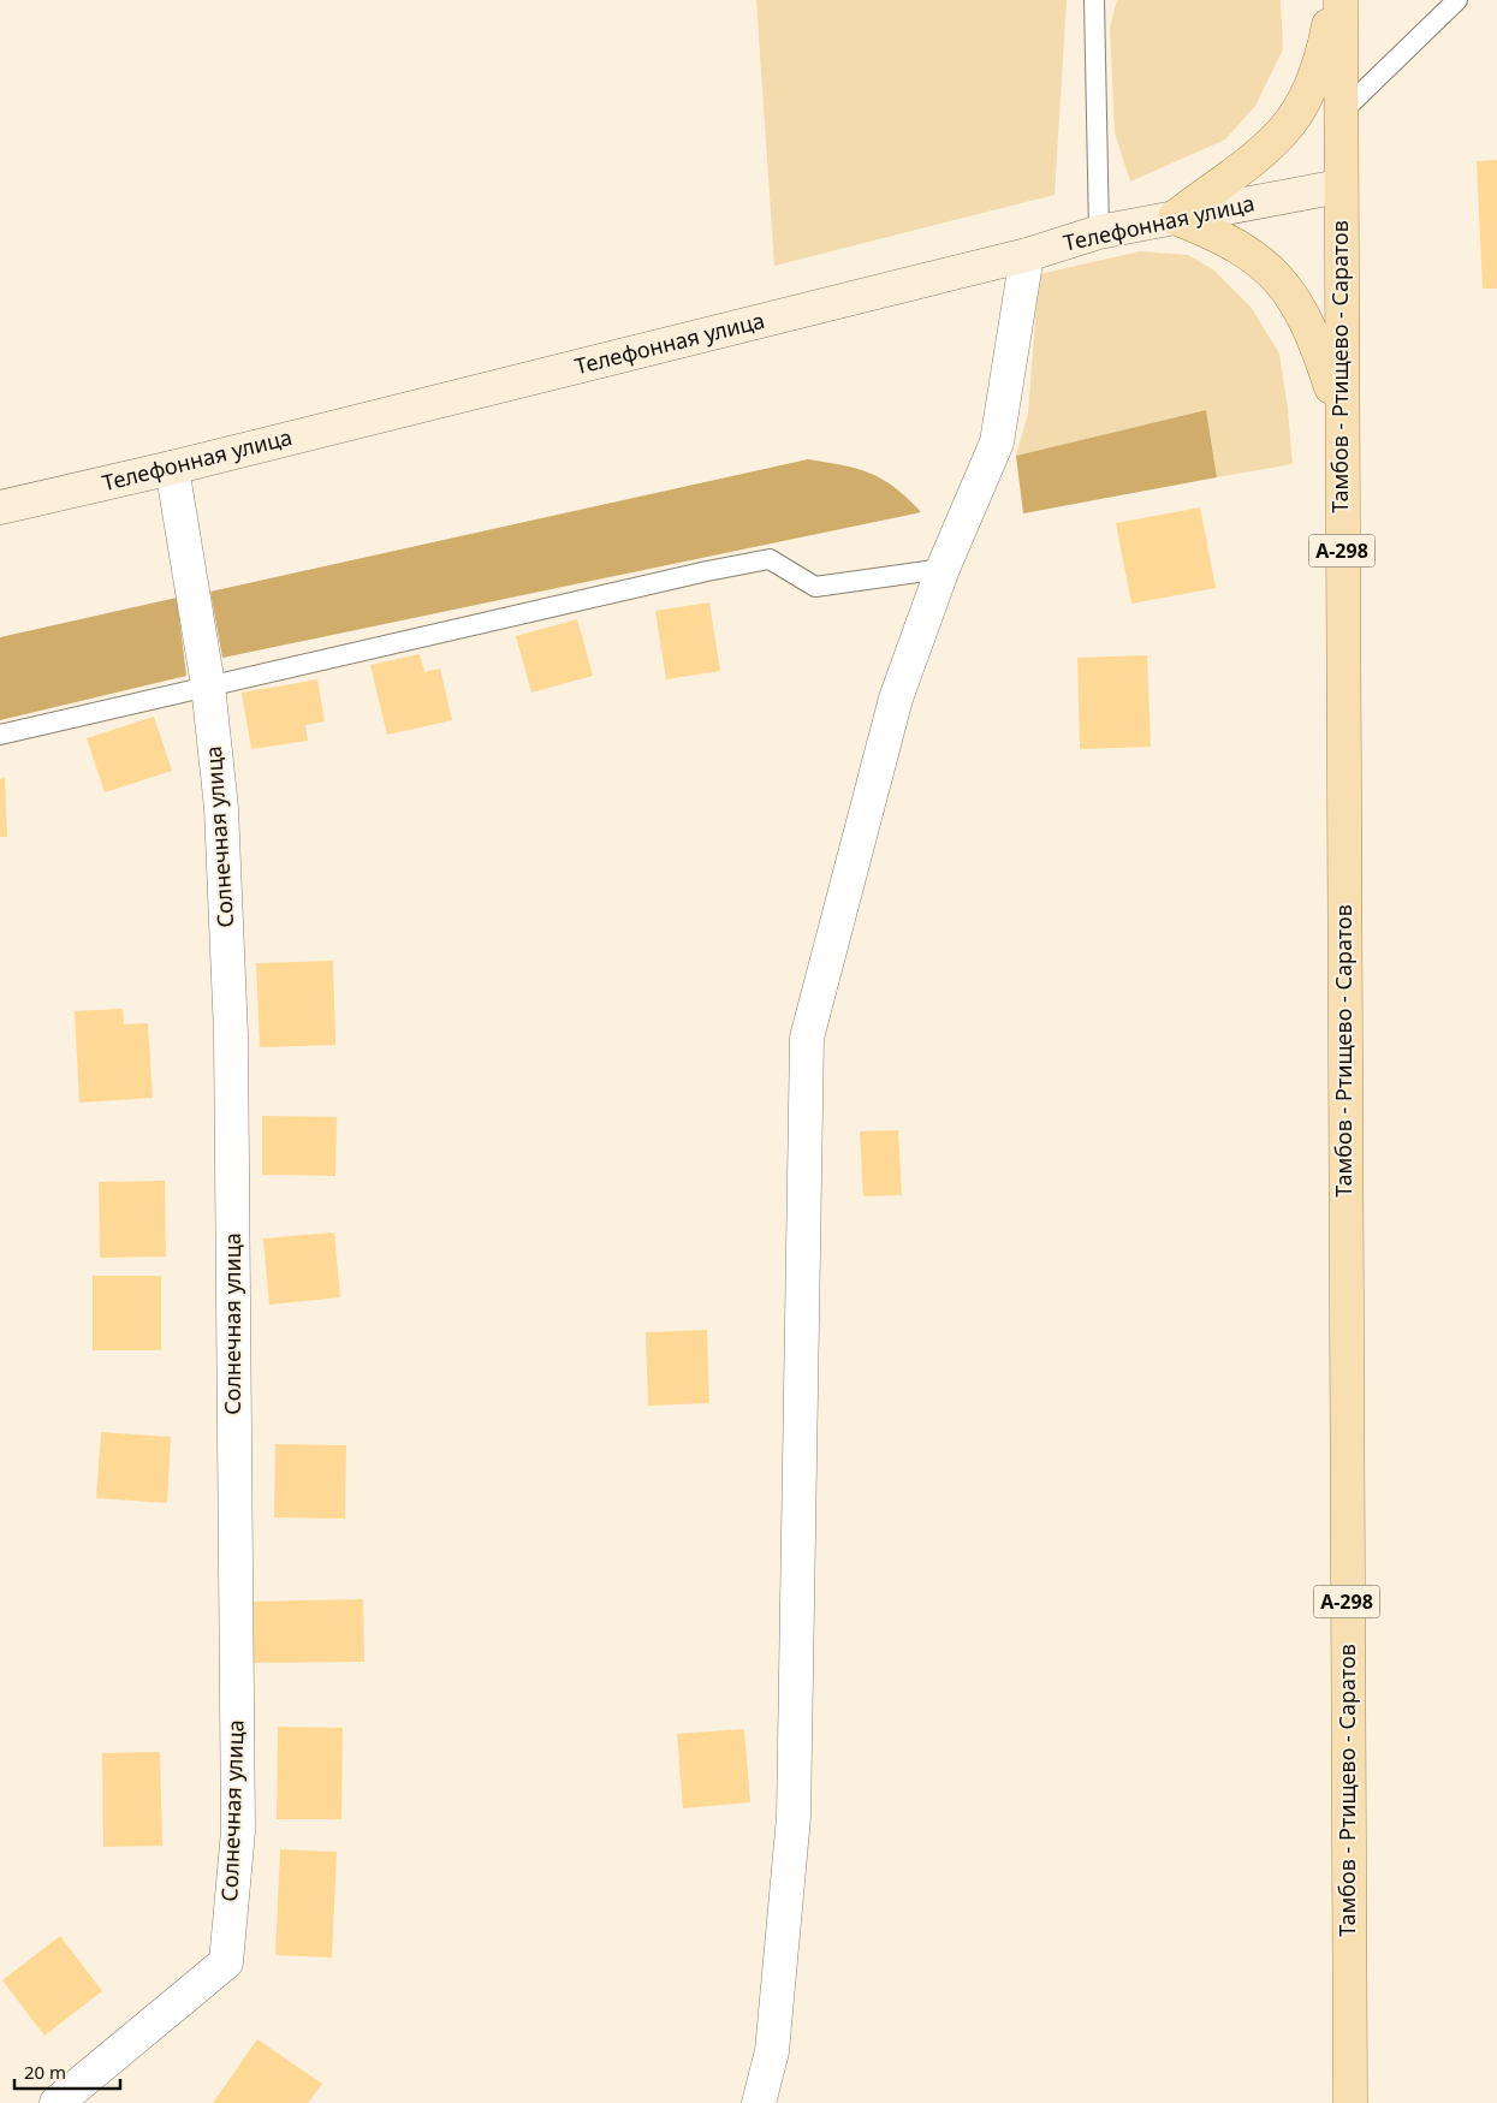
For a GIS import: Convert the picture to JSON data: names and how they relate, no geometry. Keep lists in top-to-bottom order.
{
  "streets": {
    "main road": ["Тамбов - Ртищево - Саратов", "А-298"],
    "street": ["Телефонная улица", "Солнечная улица"]
  },
  "crossings": [
    ["Телефонная улица", "Тамбов - Ртищево - Саратов"],
    ["Телефонная улица", "Солнечная улица"]
  ],
  "scale_bar": "20 m"
}
